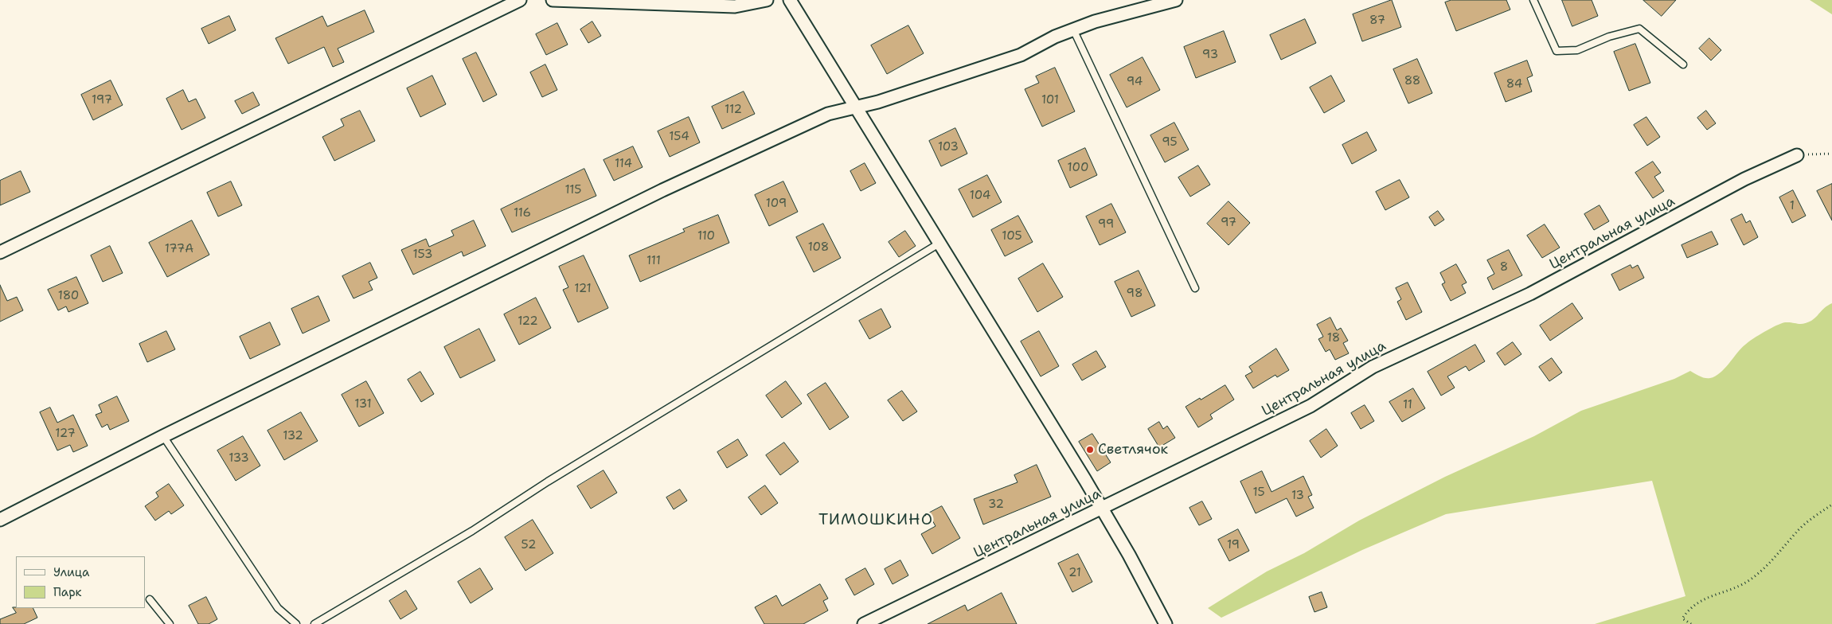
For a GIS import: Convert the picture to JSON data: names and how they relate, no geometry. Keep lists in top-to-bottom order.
{
  "streets": {
    "street": ["Центральная улица"]
  },
  "districts": ["ТИМОШКИНО"],
  "places": ["Светлячок"],
  "house_numbers": [
    "87",
    "93",
    "88",
    "94",
    "84",
    "197",
    "101",
    "112",
    "154",
    "95",
    "103",
    "114",
    "100",
    "115",
    "104",
    "109",
    "1",
    "116",
    "97",
    "99",
    "110",
    "105",
    "108",
    "177А",
    "153",
    "111",
    "8",
    "121",
    "98",
    "180",
    "122",
    "18",
    "131",
    "11",
    "127",
    "132",
    "133",
    "15",
    "13",
    "32",
    "52",
    "19",
    "21"
  ],
  "legend": ["Улица", "Парк"]
}
